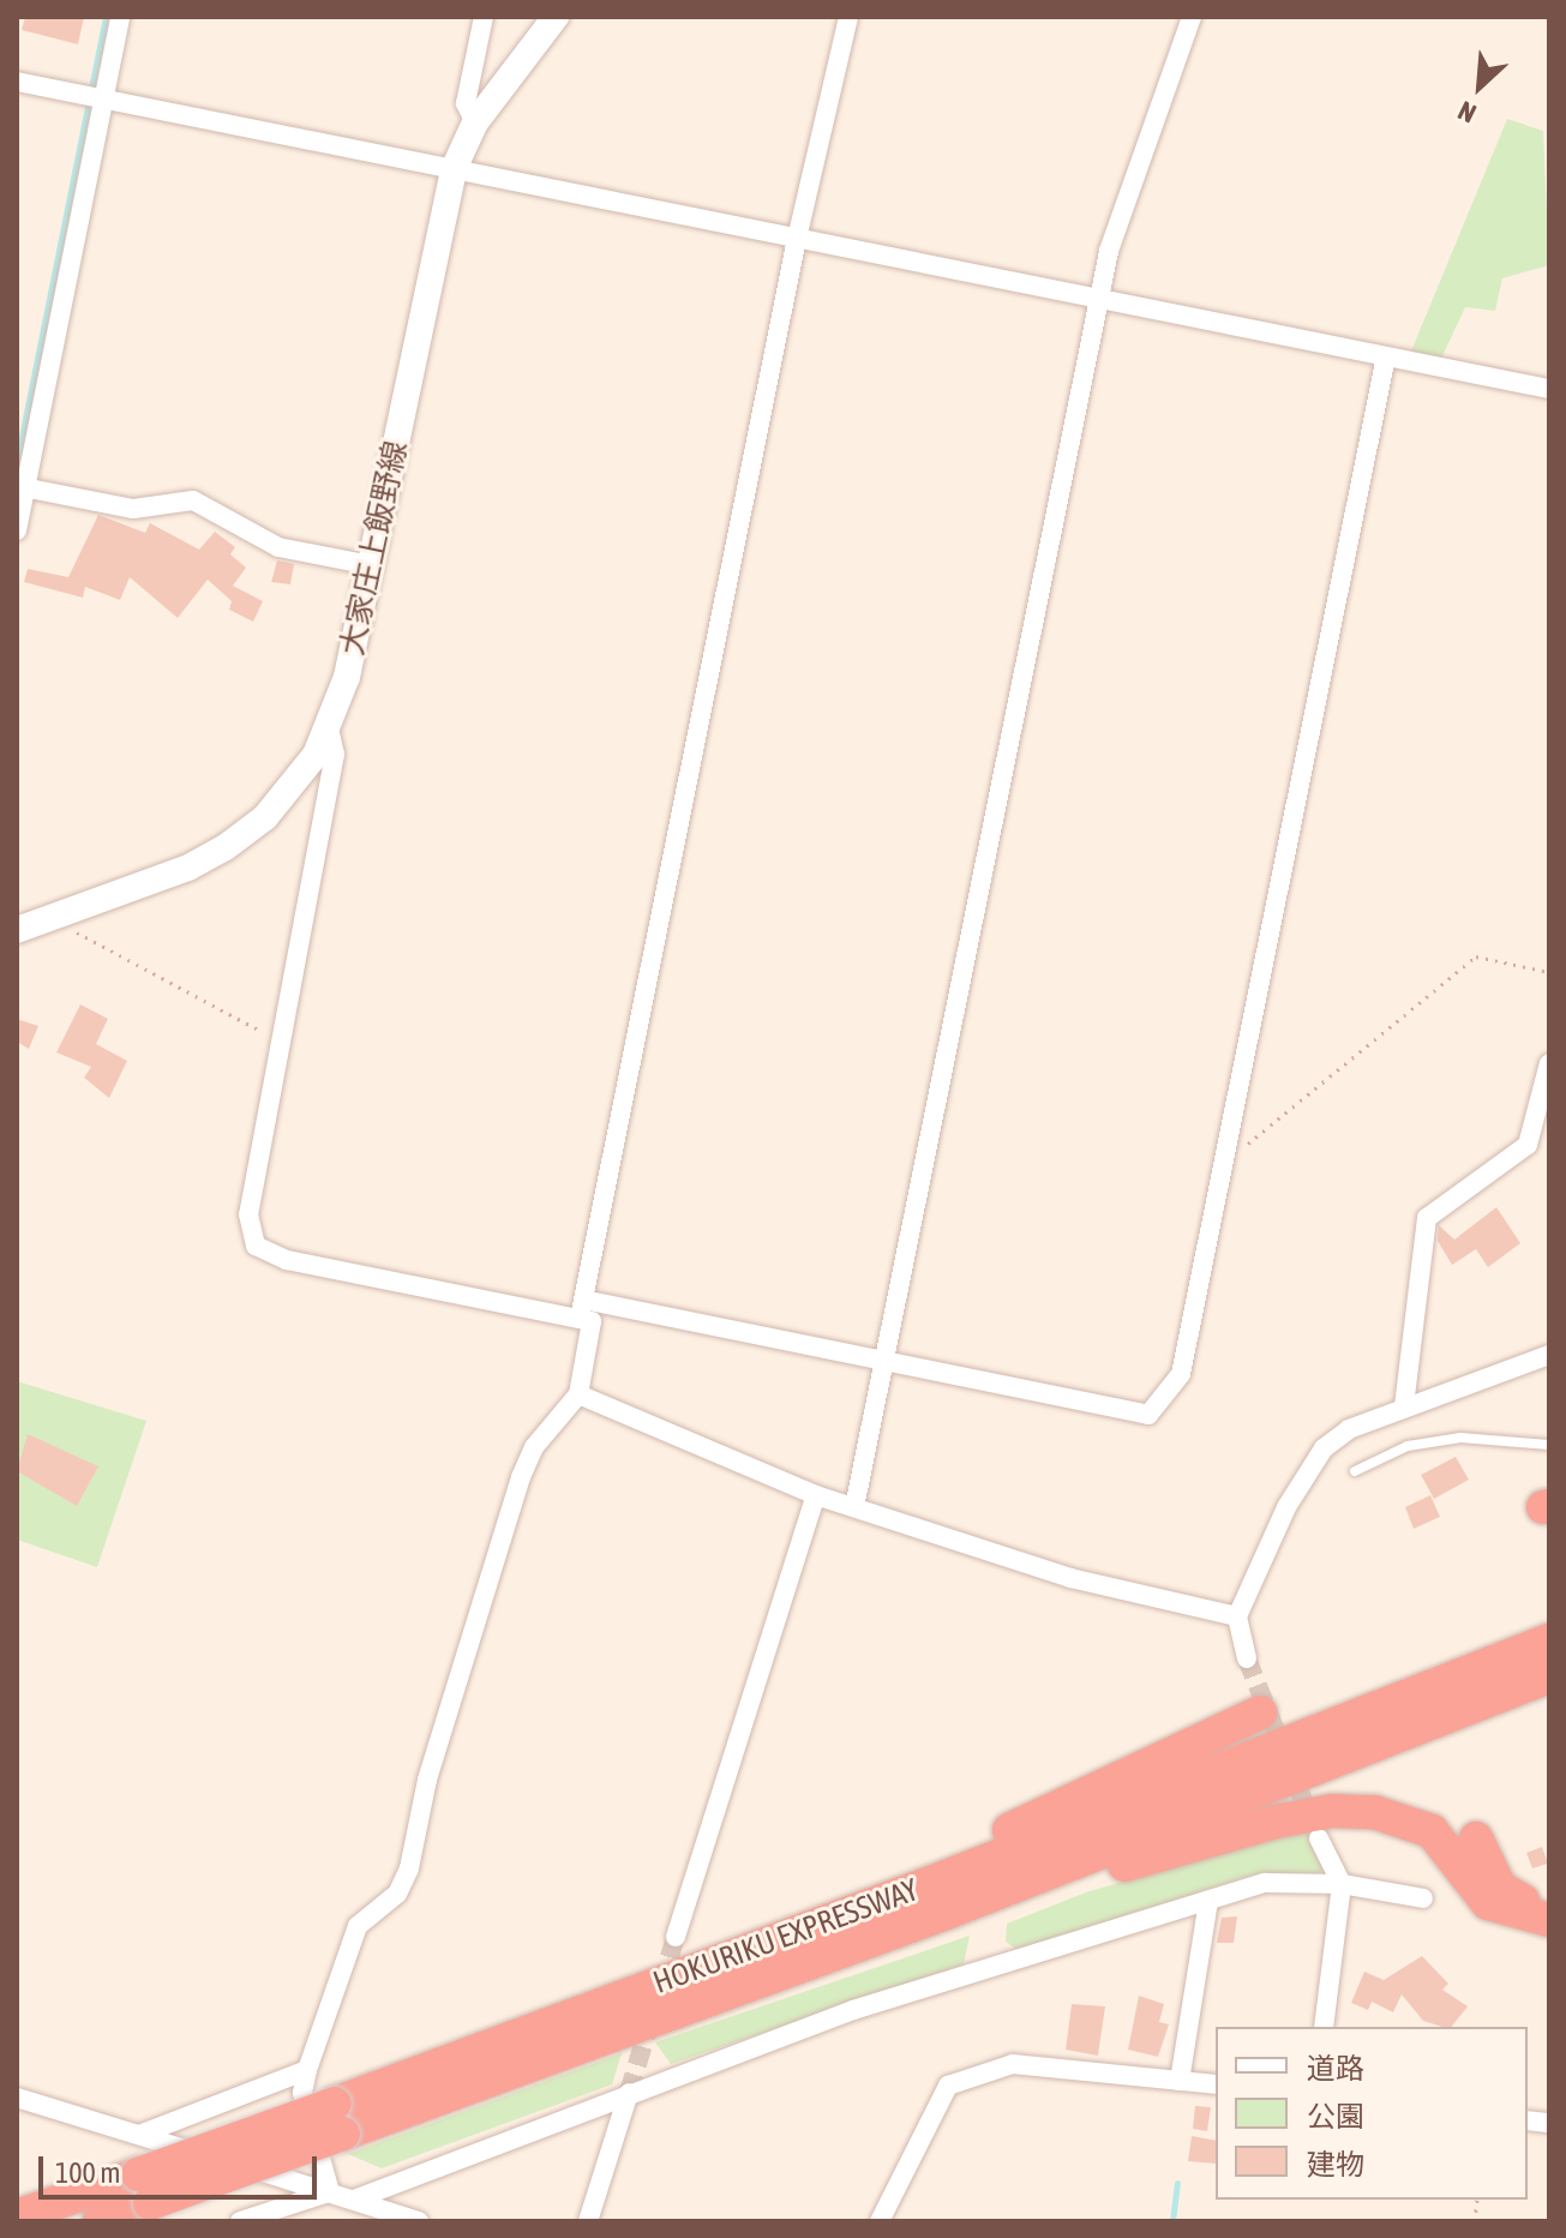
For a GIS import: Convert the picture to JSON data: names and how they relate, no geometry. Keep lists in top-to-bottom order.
{
  "streets": {
    "highway": ["HOKURIKU EXPRESSWAY"],
    "main road": ["大家庄上飯野線"]
  },
  "legend": ["道路", "公園", "建物"],
  "scale_bar": "100 m",
  "north": "bottom left"
}
